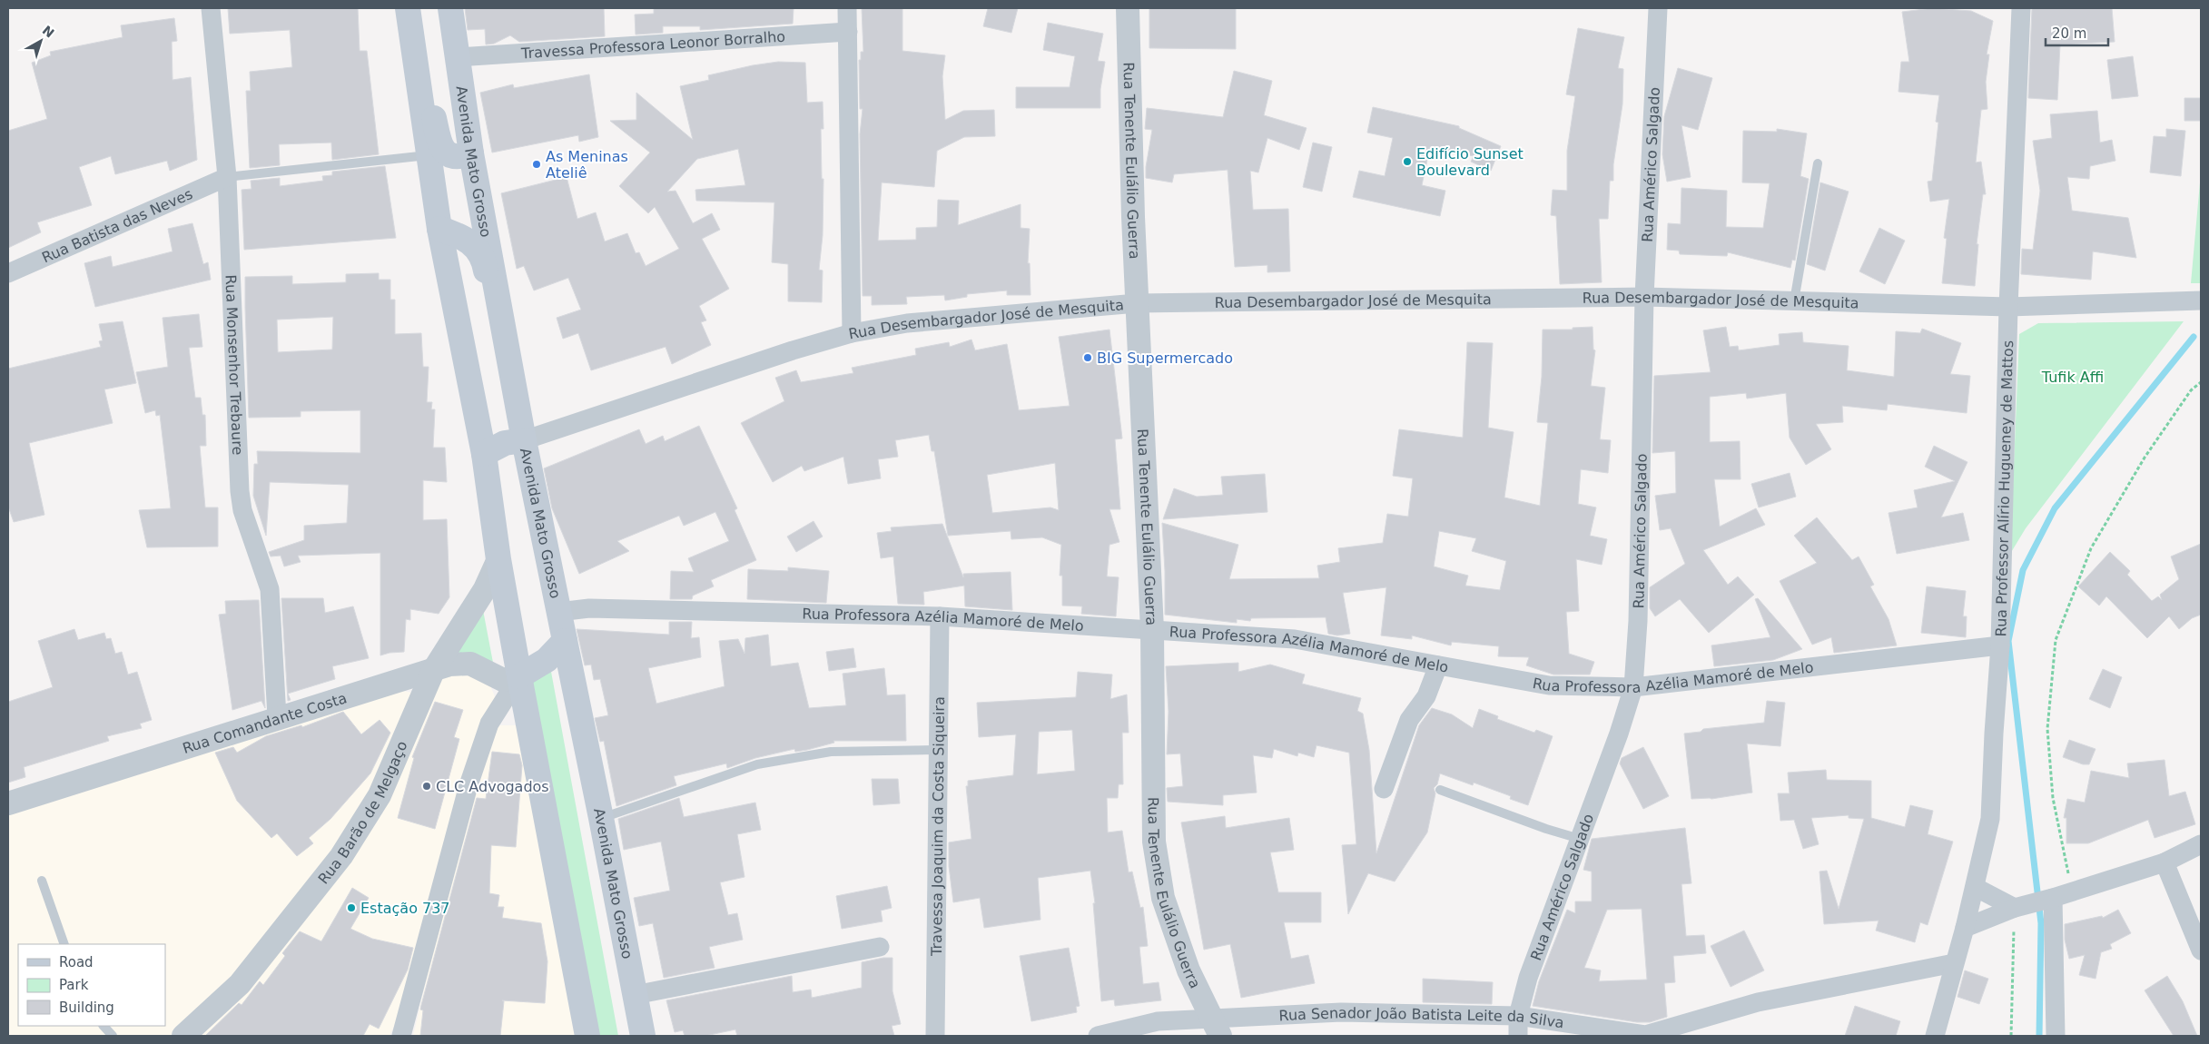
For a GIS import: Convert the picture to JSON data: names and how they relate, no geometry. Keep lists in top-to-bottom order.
{
  "streets": {
    "main road": ["Avenida Mato Grosso"],
    "street": [
      "Travessa Professora Leonor Borralho",
      "Rua Tenente Eulálio Guerra",
      "Rua Américo Salgado",
      "Rua Batista das Neves",
      "Rua Desembargador José de Mesquita",
      "Rua Monsenhor Trebaure",
      "Rua Professor Alírio Hugueney de Mattos",
      "Rua Professora Azélia Mamoré de Melo",
      "Rua Comandante Costa",
      "Rua Barão de Melgaço",
      "Travessa Joaquim da Costa Siqueira",
      "Rua Senador João Batista Leite da Silva"
    ]
  },
  "crossings": [
    ["Travessa Professora Leonor Borralho", "Avenida Mato Grosso"],
    ["Rua Tenente Eulálio Guerra", "Rua Desembargador José de Mesquita"],
    ["Rua Tenente Eulálio Guerra", "Rua Professora Azélia Mamoré de Melo"],
    ["Rua Tenente Eulálio Guerra", "Rua Senador João Batista Leite da Silva"],
    ["Avenida Mato Grosso", "Rua Desembargador José de Mesquita"],
    ["Avenida Mato Grosso", "Rua Professora Azélia Mamoré de Melo"],
    ["Rua Américo Salgado", "Rua Desembargador José de Mesquita"],
    ["Rua Américo Salgado", "Rua Professora Azélia Mamoré de Melo"],
    ["Rua Américo Salgado", "Rua Senador João Batista Leite da Silva"],
    ["Rua Batista das Neves", "Rua Monsenhor Trebaure"],
    ["Rua Desembargador José de Mesquita", "Rua Professor Alírio Hugueney de Mattos"],
    ["Rua Monsenhor Trebaure", "Rua Comandante Costa"],
    ["Rua Professor Alírio Hugueney de Mattos", "Rua Professora Azélia Mamoré de Melo"],
    ["Rua Professor Alírio Hugueney de Mattos", "Rua Senador João Batista Leite da Silva"],
    ["Rua Professora Azélia Mamoré de Melo", "Travessa Joaquim da Costa Siqueira"],
    ["Rua Comandante Costa", "Rua Barão de Melgaço"]
  ],
  "parks": ["Tufik Affi"],
  "places": [
    "Edifício Sunset Boulevard",
    "As Meninas Ateliê",
    "BIG Supermercado",
    "CLC Advogados",
    "Estação 737"
  ],
  "legend": ["Road", "Park", "Building"],
  "scale_bar": "20 m",
  "north": "top right"
}
